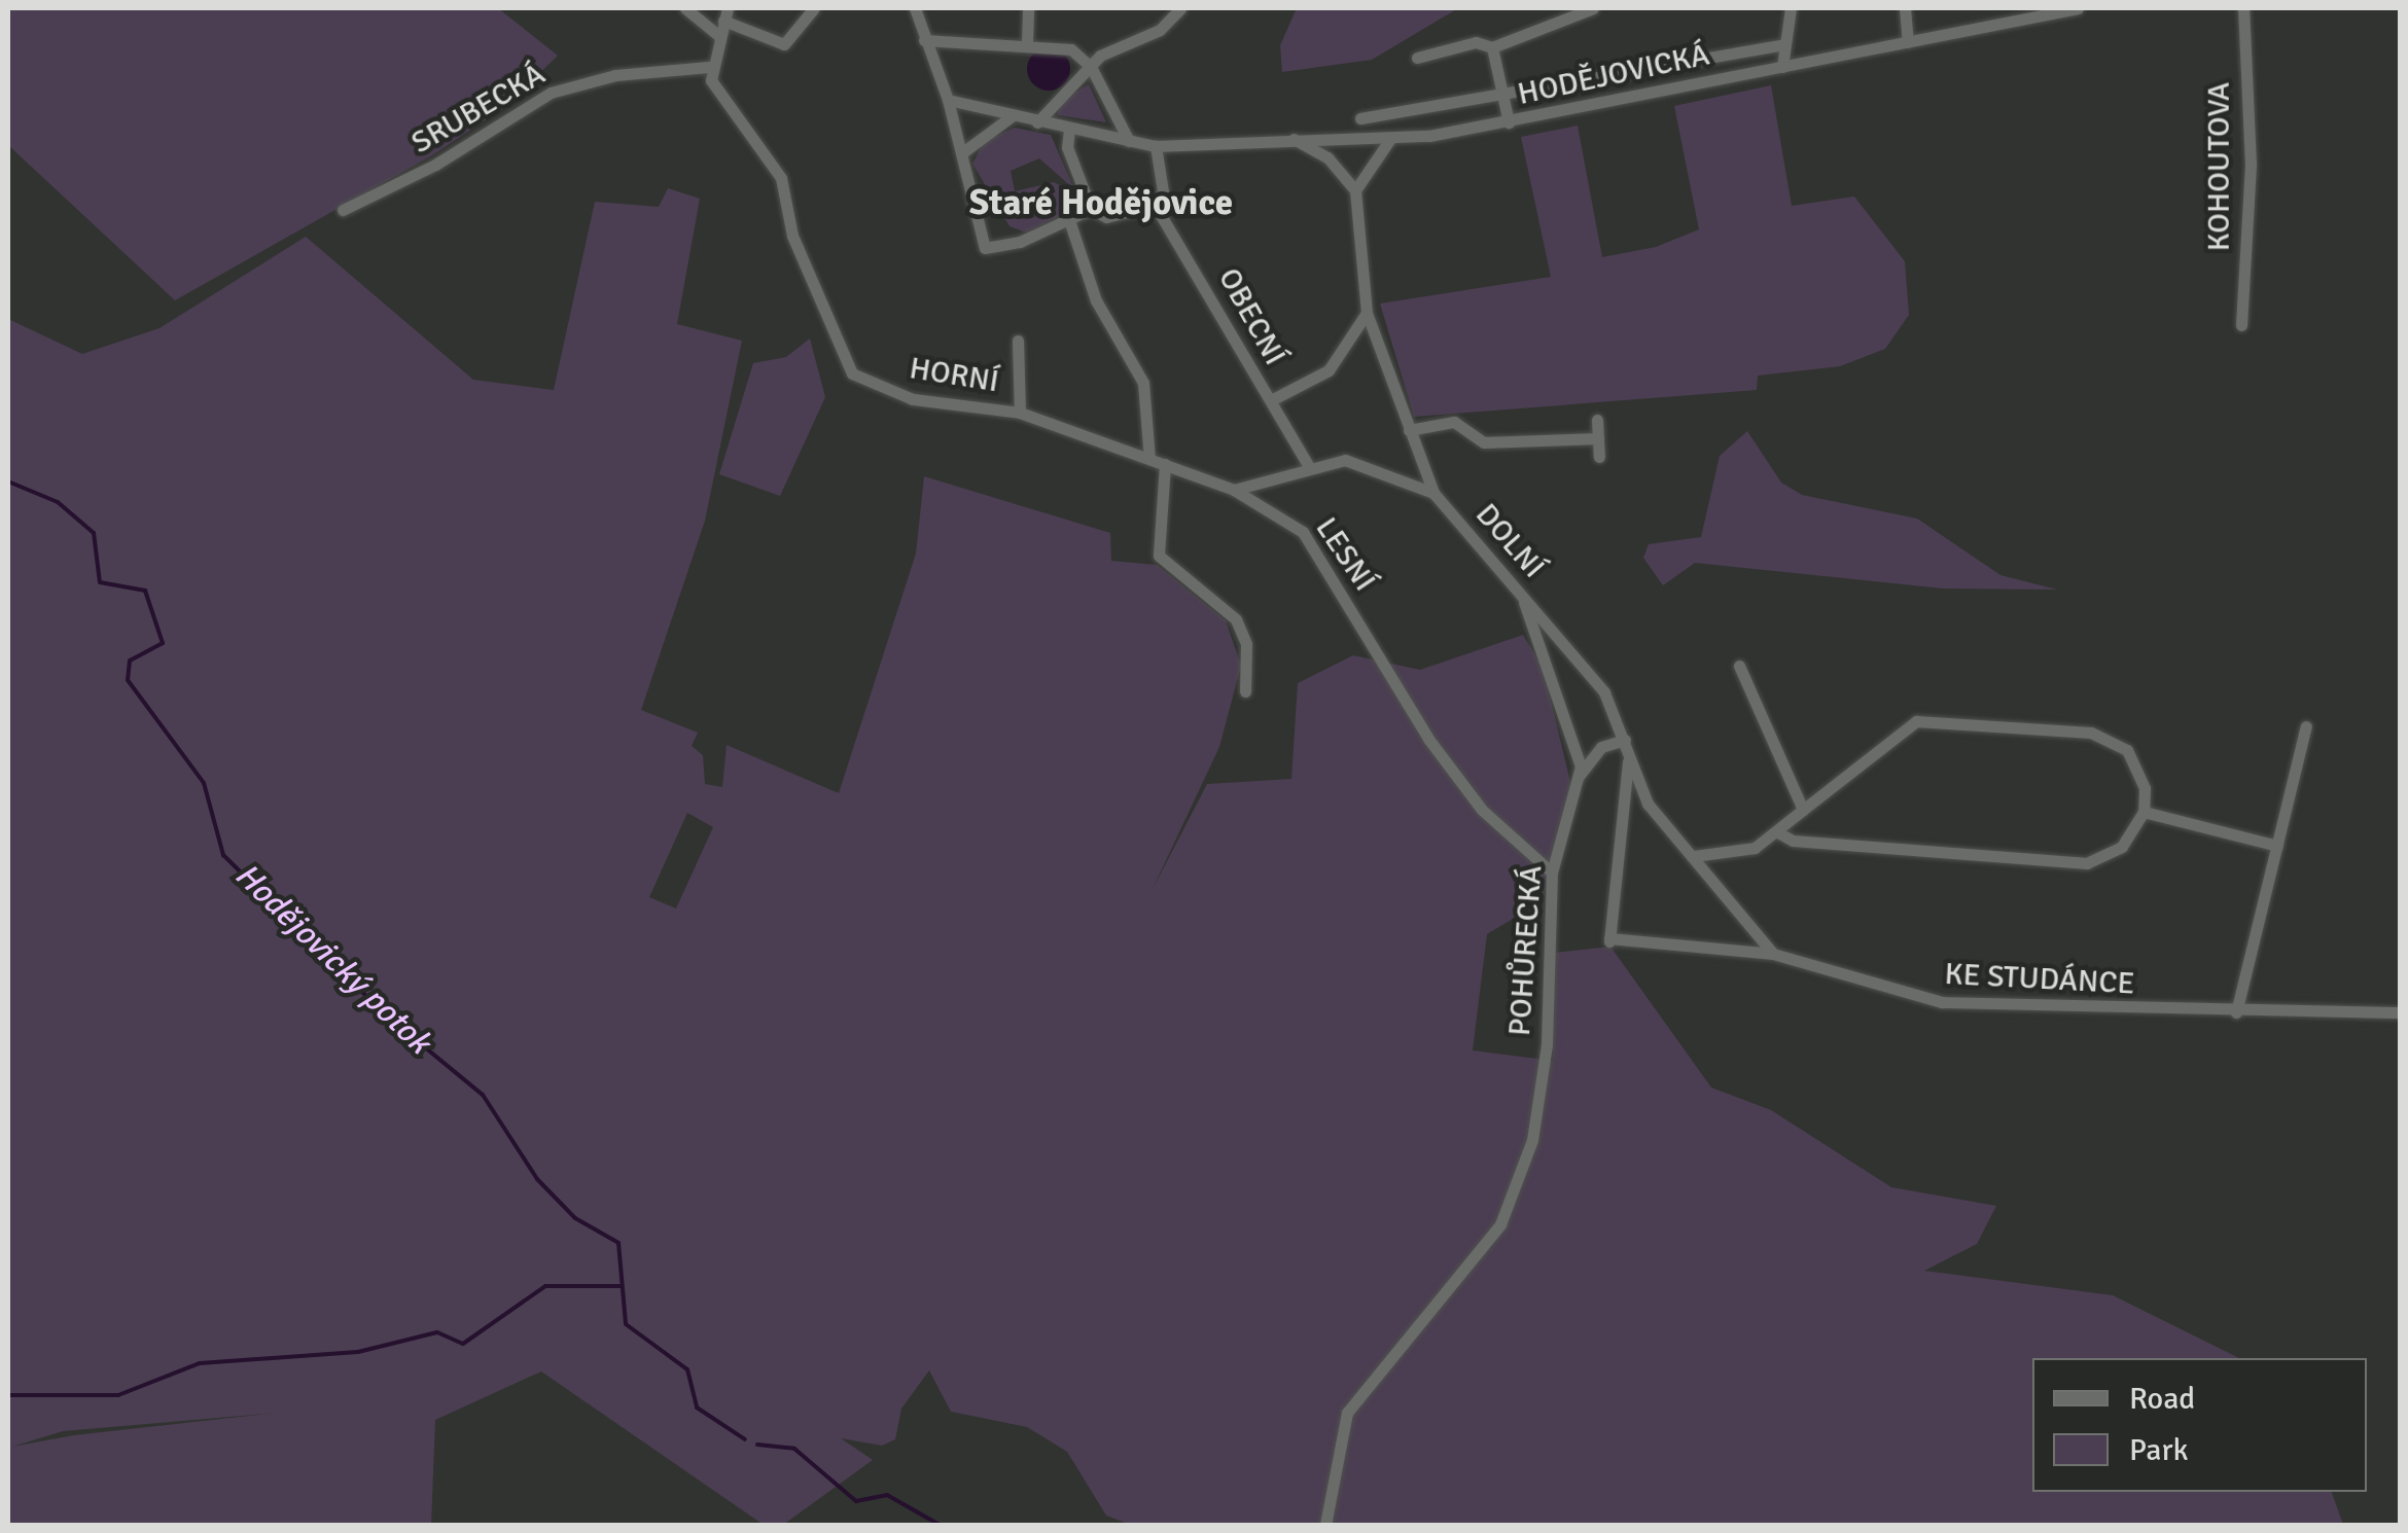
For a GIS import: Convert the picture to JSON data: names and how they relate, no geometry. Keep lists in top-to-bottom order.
{
  "streets": {
    "street": [
      "HODĚJOVICKÁ",
      "SRUBECKÁ",
      "KOHOUTOVA",
      "OBECNÍ",
      "HORNÍ",
      "DOLNÍ",
      "LESNÍ",
      "POHŮRECKÁ",
      "KE STUDÁNCE"
    ]
  },
  "crossings": [
    ["SRUBECKÁ", "HORNÍ"],
    ["HORNÍ", "LESNÍ"],
    ["DOLNÍ", "KE STUDÁNCE"],
    ["LESNÍ", "POHŮRECKÁ"]
  ],
  "districts": ["Staré Hodějovice"],
  "water": ["Hodějovický potok"],
  "legend": ["Road", "Park"]
}
